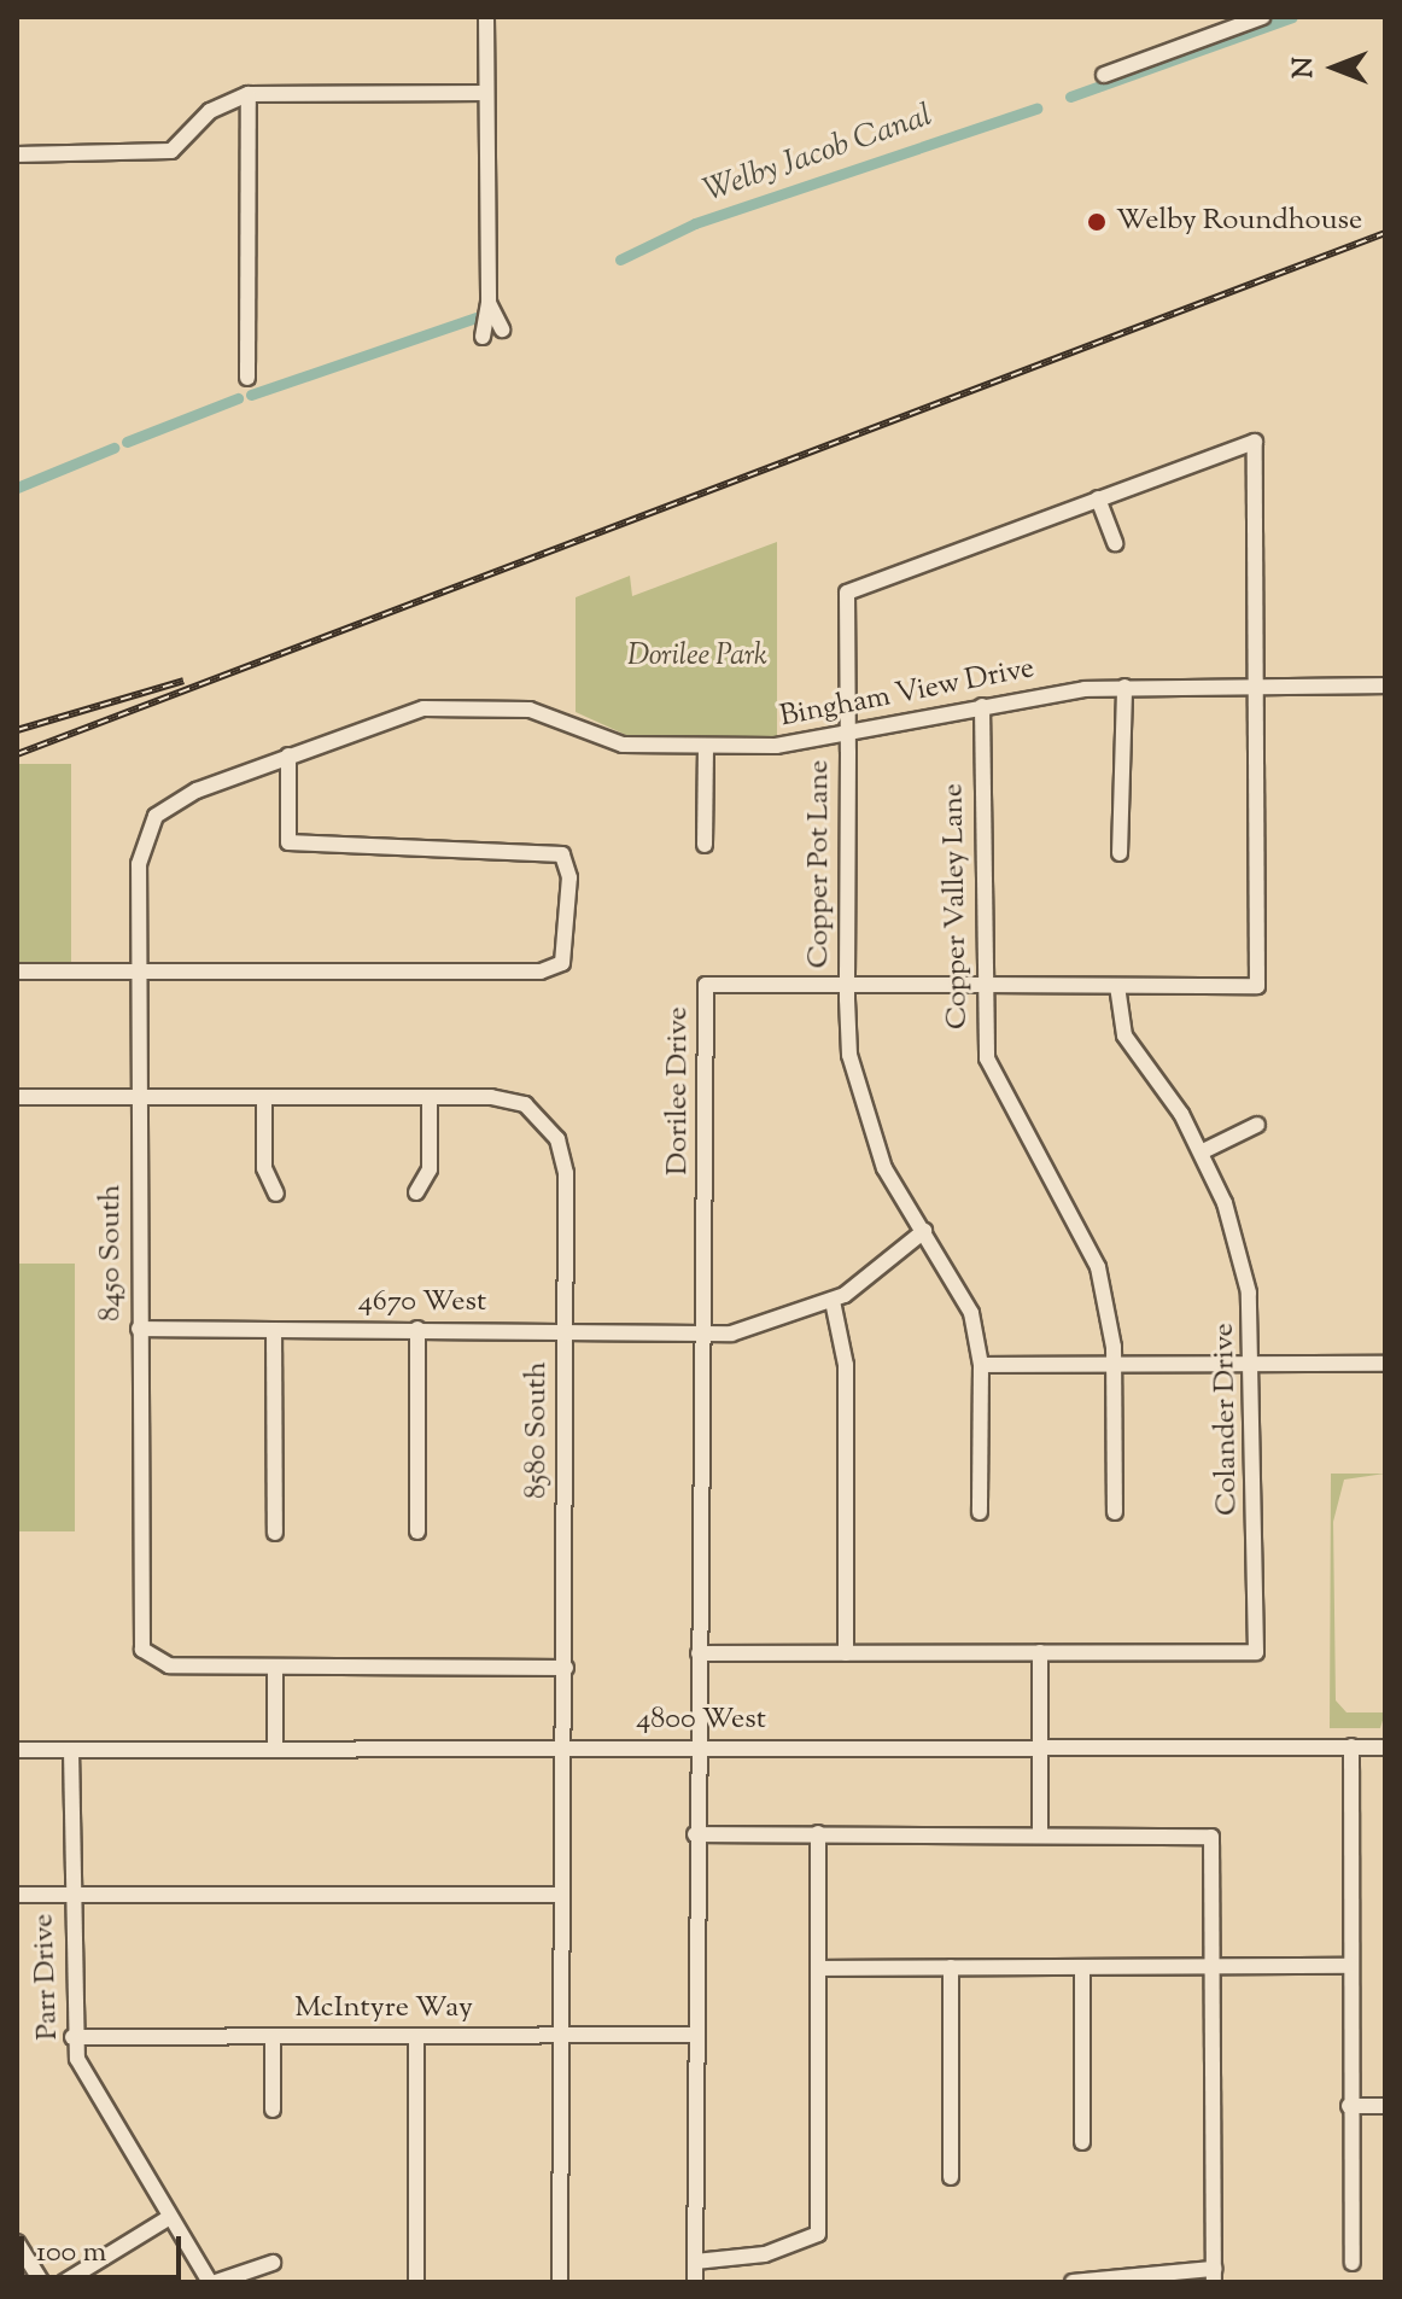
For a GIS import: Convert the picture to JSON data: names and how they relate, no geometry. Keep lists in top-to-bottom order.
{
  "streets": {
    "street": [
      "Bingham View Drive",
      "Copper Pot Lane",
      "Copper Valley Lane",
      "Dorilee Drive",
      "8450 South",
      "4670 West",
      "Colander Drive",
      "8580 South",
      "4800 West",
      "Parr Drive",
      "McIntyre Way"
    ]
  },
  "crossings": [
    ["Bingham View Drive", "Copper Pot Lane"],
    ["Bingham View Drive", "Copper Valley Lane"],
    ["Bingham View Drive", "Dorilee Drive"],
    ["Bingham View Drive", "8450 South"],
    ["Copper Pot Lane", "Dorilee Drive"],
    ["Copper Pot Lane", "4670 West"],
    ["Copper Valley Lane", "Dorilee Drive"],
    ["Dorilee Drive", "4670 West"],
    ["Dorilee Drive", "Colander Drive"],
    ["Dorilee Drive", "4800 West"],
    ["Dorilee Drive", "McIntyre Way"],
    ["8450 South", "4670 West"],
    ["4670 West", "8580 South"],
    ["8580 South", "4800 West"],
    ["8580 South", "McIntyre Way"],
    ["4800 West", "Parr Drive"],
    ["Parr Drive", "McIntyre Way"]
  ],
  "water": ["Welby Jacob Canal"],
  "parks": ["Dorilee Park"],
  "places": ["Welby Roundhouse"],
  "scale_bar": "100 m",
  "north": "left"
}
